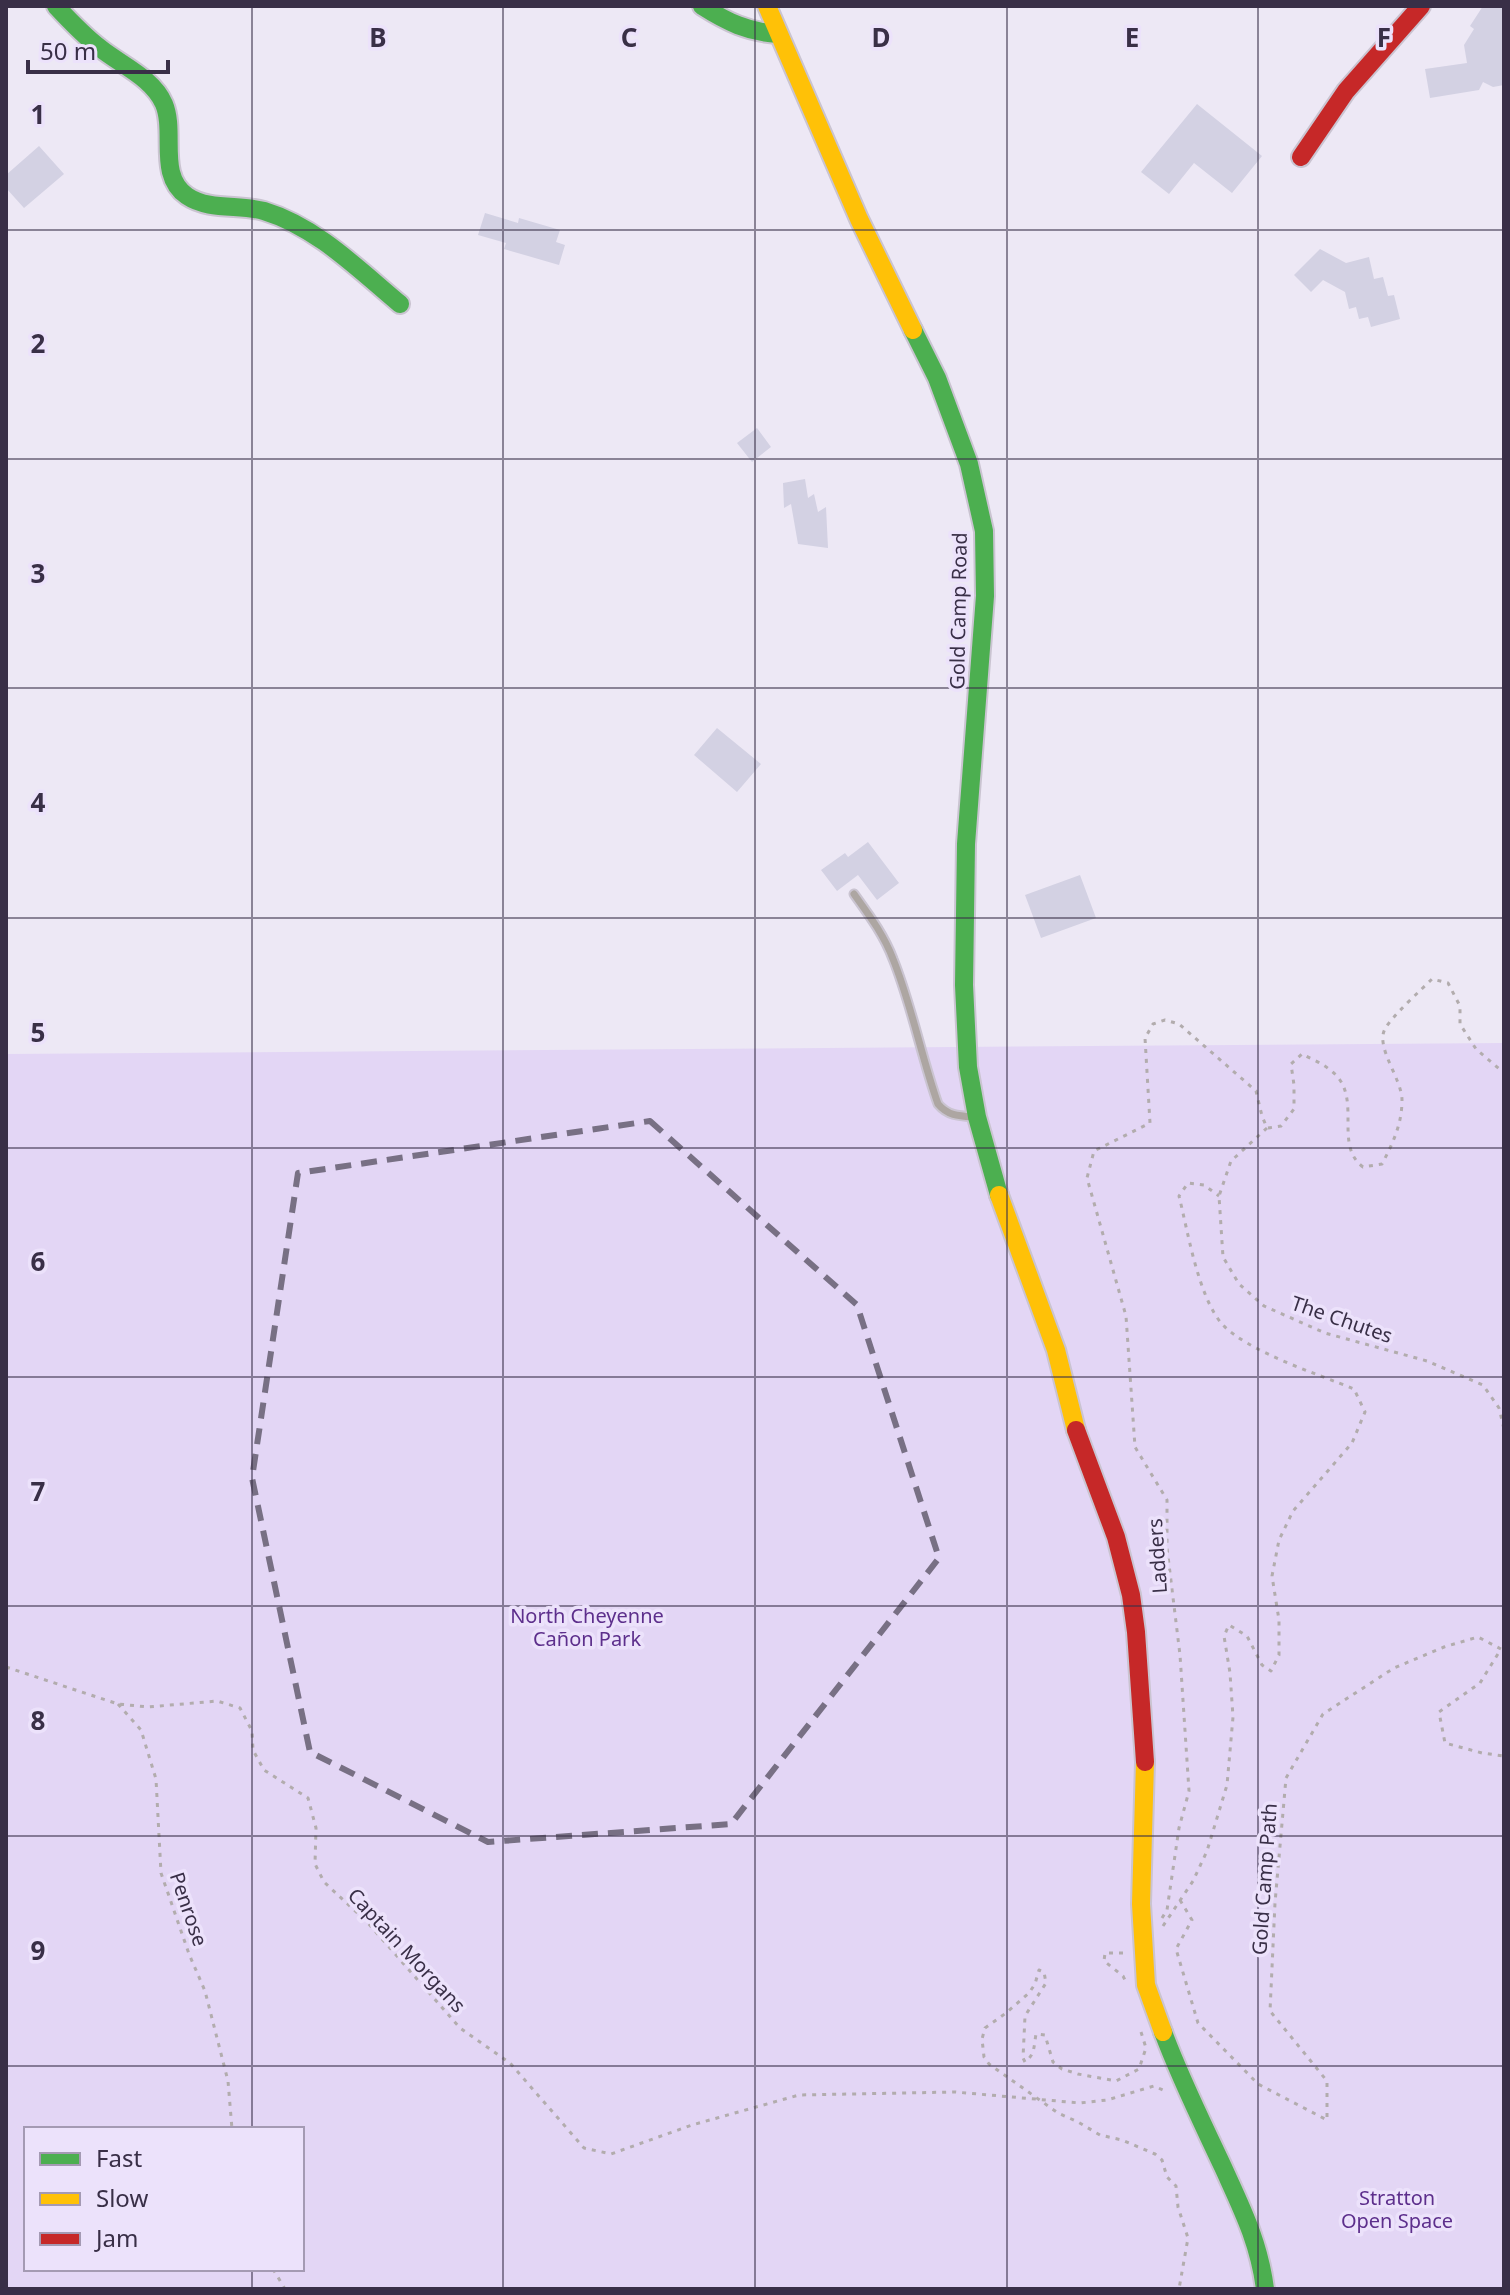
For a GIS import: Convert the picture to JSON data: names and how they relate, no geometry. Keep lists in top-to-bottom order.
{
  "streets": {
    "street": ["Gold Camp Road"],
    "path": [
      "The Chutes",
      "Ladders",
      "Gold Camp Path",
      "Penrose",
      "Captain Morgans"
    ]
  },
  "crossings": [
    ["Gold Camp Road", "Ladders"],
    ["Gold Camp Road", "Captain Morgans"],
    ["Penrose", "Captain Morgans"]
  ],
  "parks": ["North Cheyenne Cañon Park", "Stratton Open Space"],
  "legend": ["Fast", "Slow", "Jam"],
  "scale_bar": "50 m",
  "grid": {
    "columns": [
      "B",
      "C",
      "D",
      "E",
      "F"
    ],
    "rows": [
      "1",
      "2",
      "3",
      "4",
      "5",
      "6",
      "7",
      "8",
      "9"
    ]
  }
}
